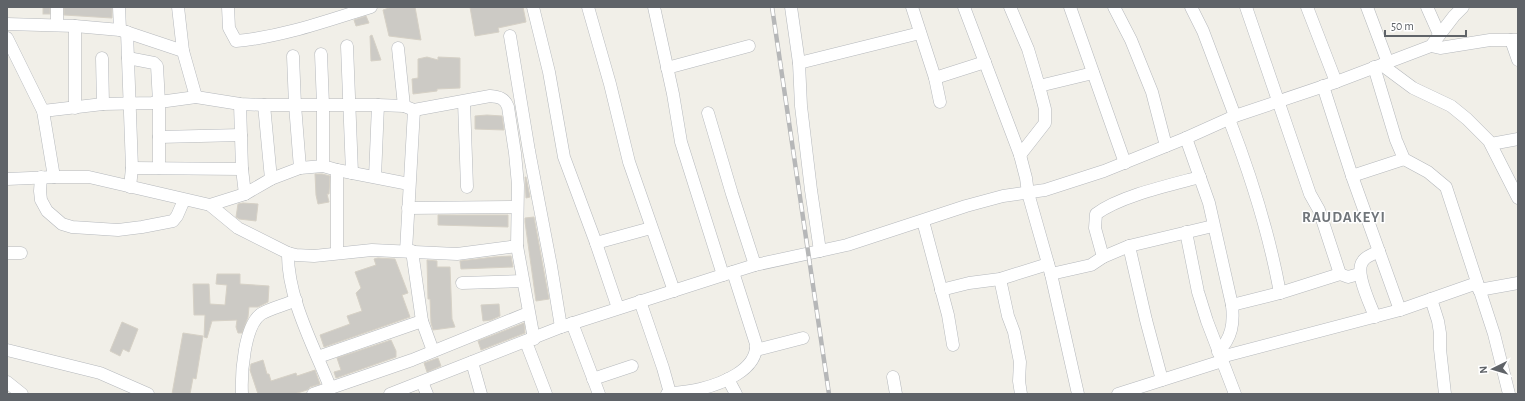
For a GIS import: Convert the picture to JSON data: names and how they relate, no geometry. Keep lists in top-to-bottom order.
{
  "districts": ["RAUDAKEYI"],
  "scale_bar": "50 m",
  "north": "left"
}
